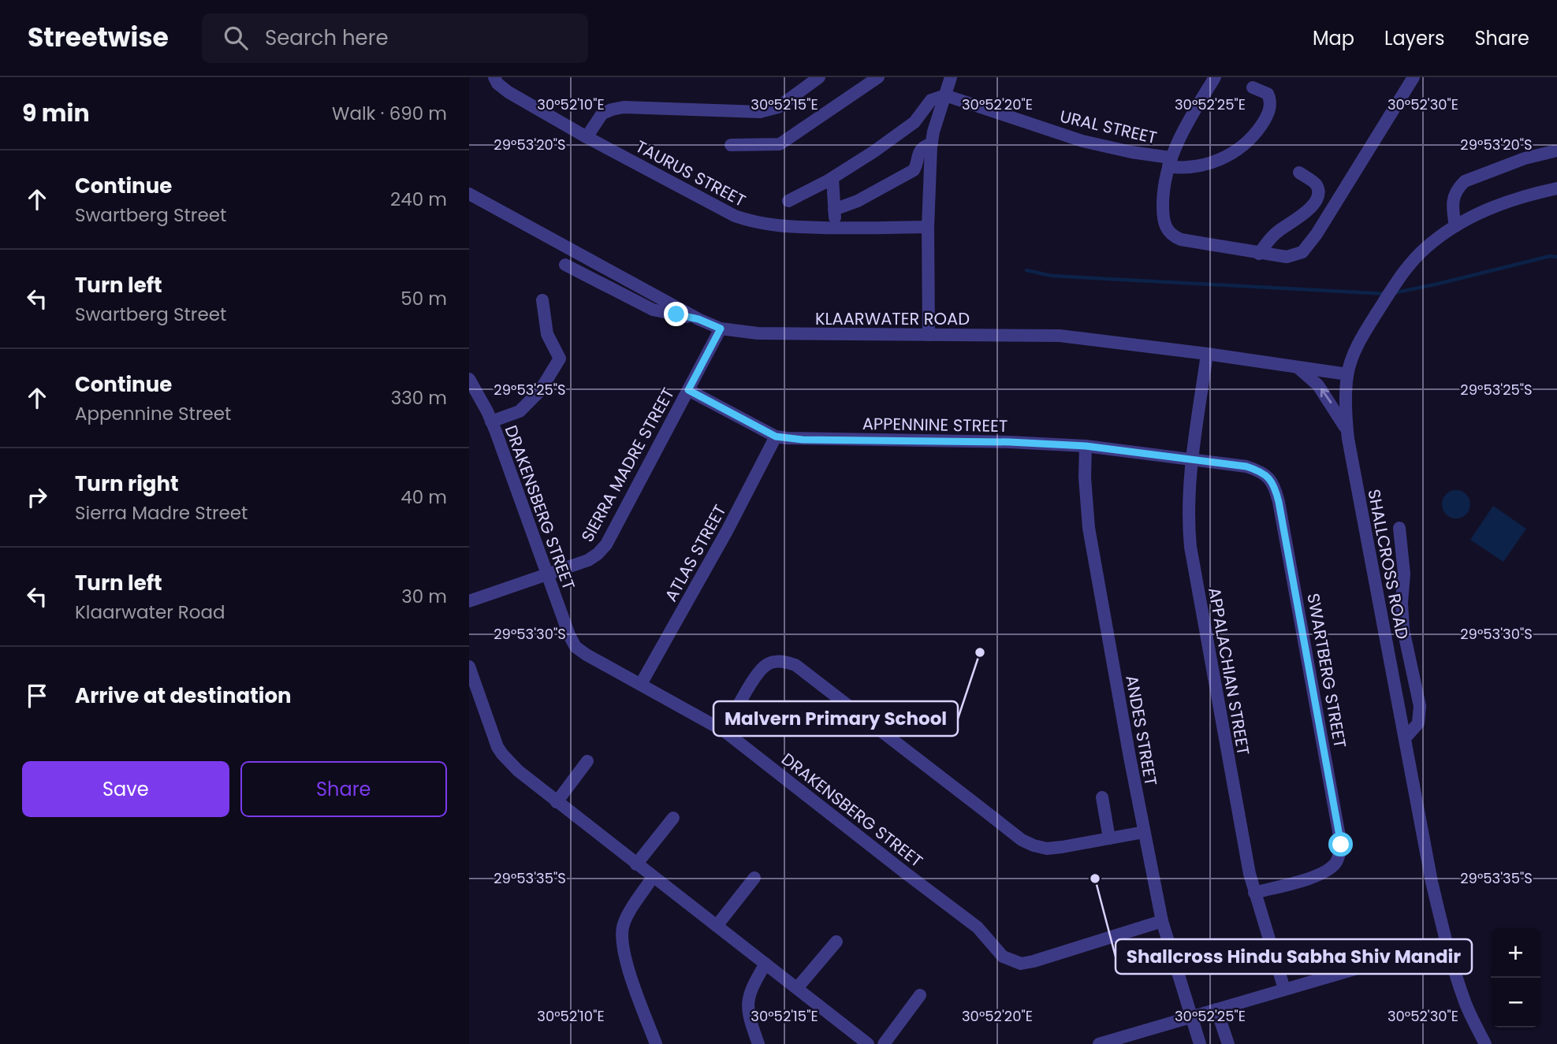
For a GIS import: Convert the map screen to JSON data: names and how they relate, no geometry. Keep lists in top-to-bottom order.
{
  "streets": {
    "street": [
      "URAL STREET",
      "TAURUS STREET",
      "KLAARWATER ROAD",
      "APPENNINE STREET",
      "SIERRA MADRE STREET",
      "DRAKENSBERG STREET",
      "ATLAS STREET",
      "SHALLCROSS ROAD",
      "SWARTBERG STREET",
      "APPALACHIAN STREET",
      "ANDES STREET"
    ]
  },
  "crossings": [
    ["KLAARWATER ROAD", "SIERRA MADRE STREET"],
    ["KLAARWATER ROAD", "SHALLCROSS ROAD"],
    ["KLAARWATER ROAD", "APPALACHIAN STREET"],
    ["APPENNINE STREET", "SIERRA MADRE STREET"],
    ["APPENNINE STREET", "ATLAS STREET"],
    ["APPENNINE STREET", "SWARTBERG STREET"],
    ["APPENNINE STREET", "APPALACHIAN STREET"],
    ["APPENNINE STREET", "ANDES STREET"],
    ["SIERRA MADRE STREET", "DRAKENSBERG STREET"],
    ["DRAKENSBERG STREET", "ATLAS STREET"],
    ["DRAKENSBERG STREET", "ANDES STREET"],
    ["SWARTBERG STREET", "APPALACHIAN STREET"]
  ],
  "places": ["Malvern Primary School", "Shallcross Hindu Sabha Shiv Mandir"],
  "page": {
    "header": "Streetwise",
    "search": "Search here",
    "nav": ["Map", "Layers", "Share"],
    "heading": ["9 min", "Walk · 690 m"],
    "list": [
      ["Continue", "Swartberg Street", "240 m"],
      ["Turn left", "Swartberg Street", "50 m"],
      ["Continue", "Appennine Street", "330 m"],
      ["Turn right", "Sierra Madre Street", "40 m"],
      ["Turn left", "Klaarwater Road", "30 m"],
      "Arrive at destination"
    ],
    "buttons": ["Save", "Share"],
    "map_buttons": ["+", "−"]
  },
  "coordinates": [
    "30°52'10\"E",
    "30°52'15\"E",
    "30°52'20\"E",
    "30°52'25\"E",
    "30°52'30\"E",
    "29°53'20\"S",
    "29°53'25\"S",
    "29°53'30\"S",
    "29°53'35\"S"
  ]
}
